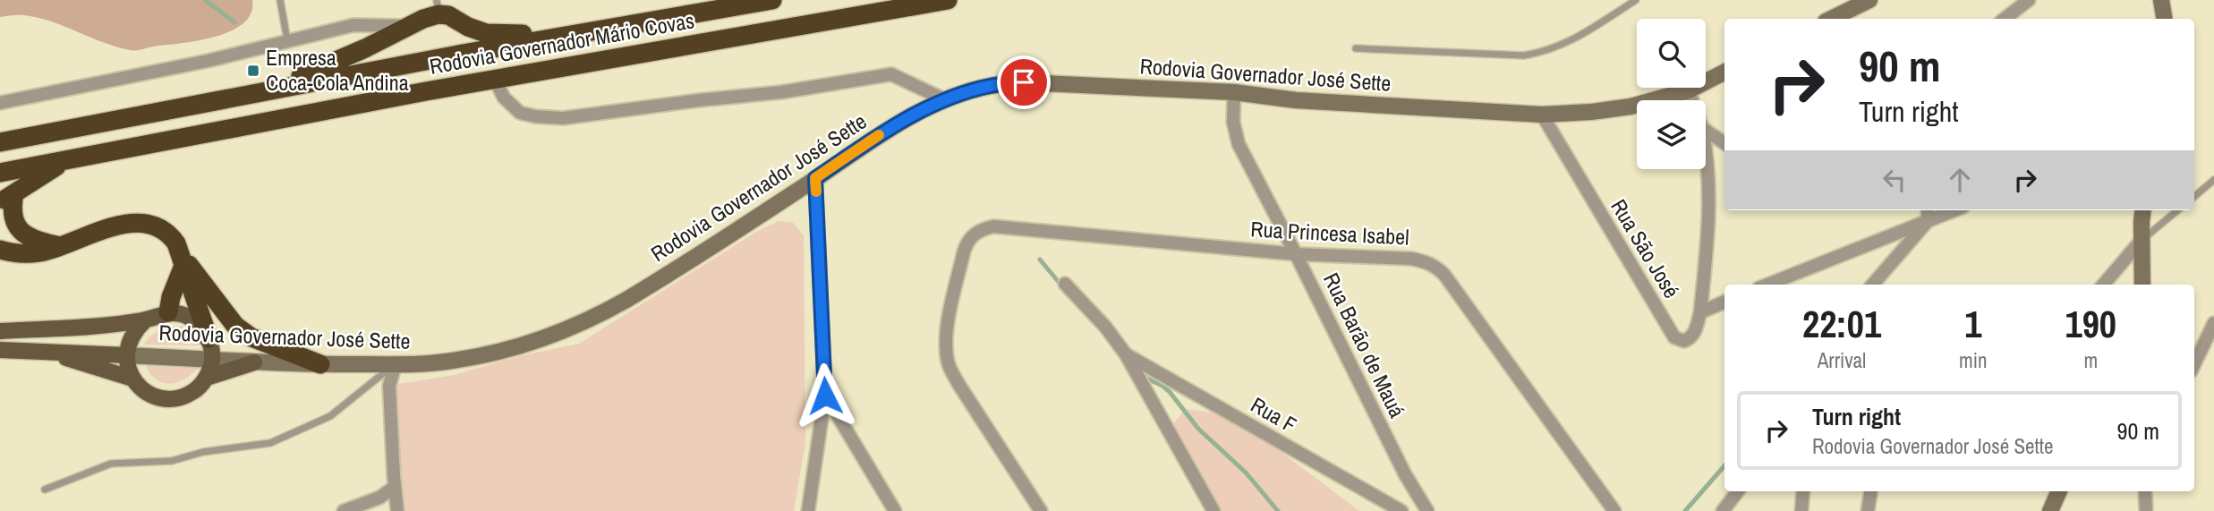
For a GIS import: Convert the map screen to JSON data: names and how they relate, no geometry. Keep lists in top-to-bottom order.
{
  "streets": {
    "highway": ["Rodovia Governador Mário Covas"],
    "main road": ["Rodovia Governador José Sette"],
    "street": [
      "Rua Princesa Isabel",
      "Rua São José",
      "Rua Barão de Mauá",
      "Rua F"
    ]
  },
  "crossings": [
    ["Rodovia Governador José Sette", "Rua São José"],
    ["Rodovia Governador José Sette", "Rua Barão de Mauá"],
    ["Rua Princesa Isabel", "Rua Barão de Mauá"]
  ],
  "places": {
    "transit": ["Empresa Coca-Cola Andina"]
  },
  "page": {
    "turn": ["90 m", "Turn right"],
    "eta": [
      "22:01",
      "Arrival",
      "1",
      "min",
      "190",
      "m"
    ],
    "list": [
      {
        "name": "Turn right",
        "note": "Rodovia Governador José Sette",
        "value": "90 m"
      }
    ]
  }
}
